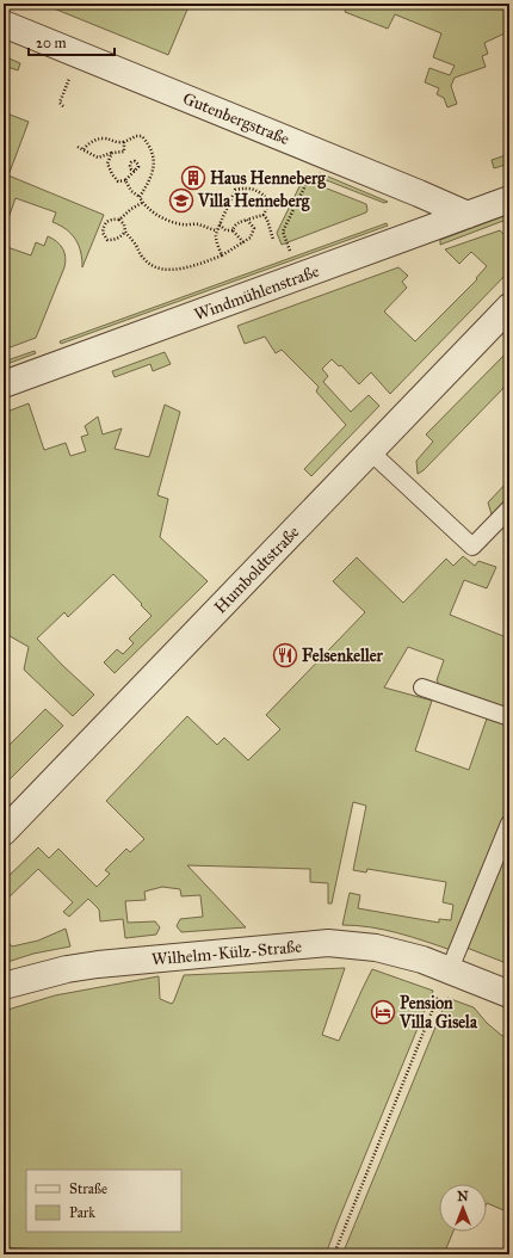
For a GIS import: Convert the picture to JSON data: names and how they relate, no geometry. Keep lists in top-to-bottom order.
{
  "streets": {
    "street": [
      "Gutenbergstraße",
      "Windmühlenstraße",
      "Humboldtstraße",
      "Wilhelm-Külz-Straße"
    ]
  },
  "crossings": [
    ["Gutenbergstraße", "Windmühlenstraße"]
  ],
  "places": {
    "building": ["Haus Henneberg"],
    "school or university": ["Villa Henneberg"],
    "restaurant": ["Felsenkeller"],
    "hotel": ["Pension Villa Gisela"]
  },
  "legend": ["Straße", "Park"],
  "scale_bar": "20 m",
  "north": "top"
}
